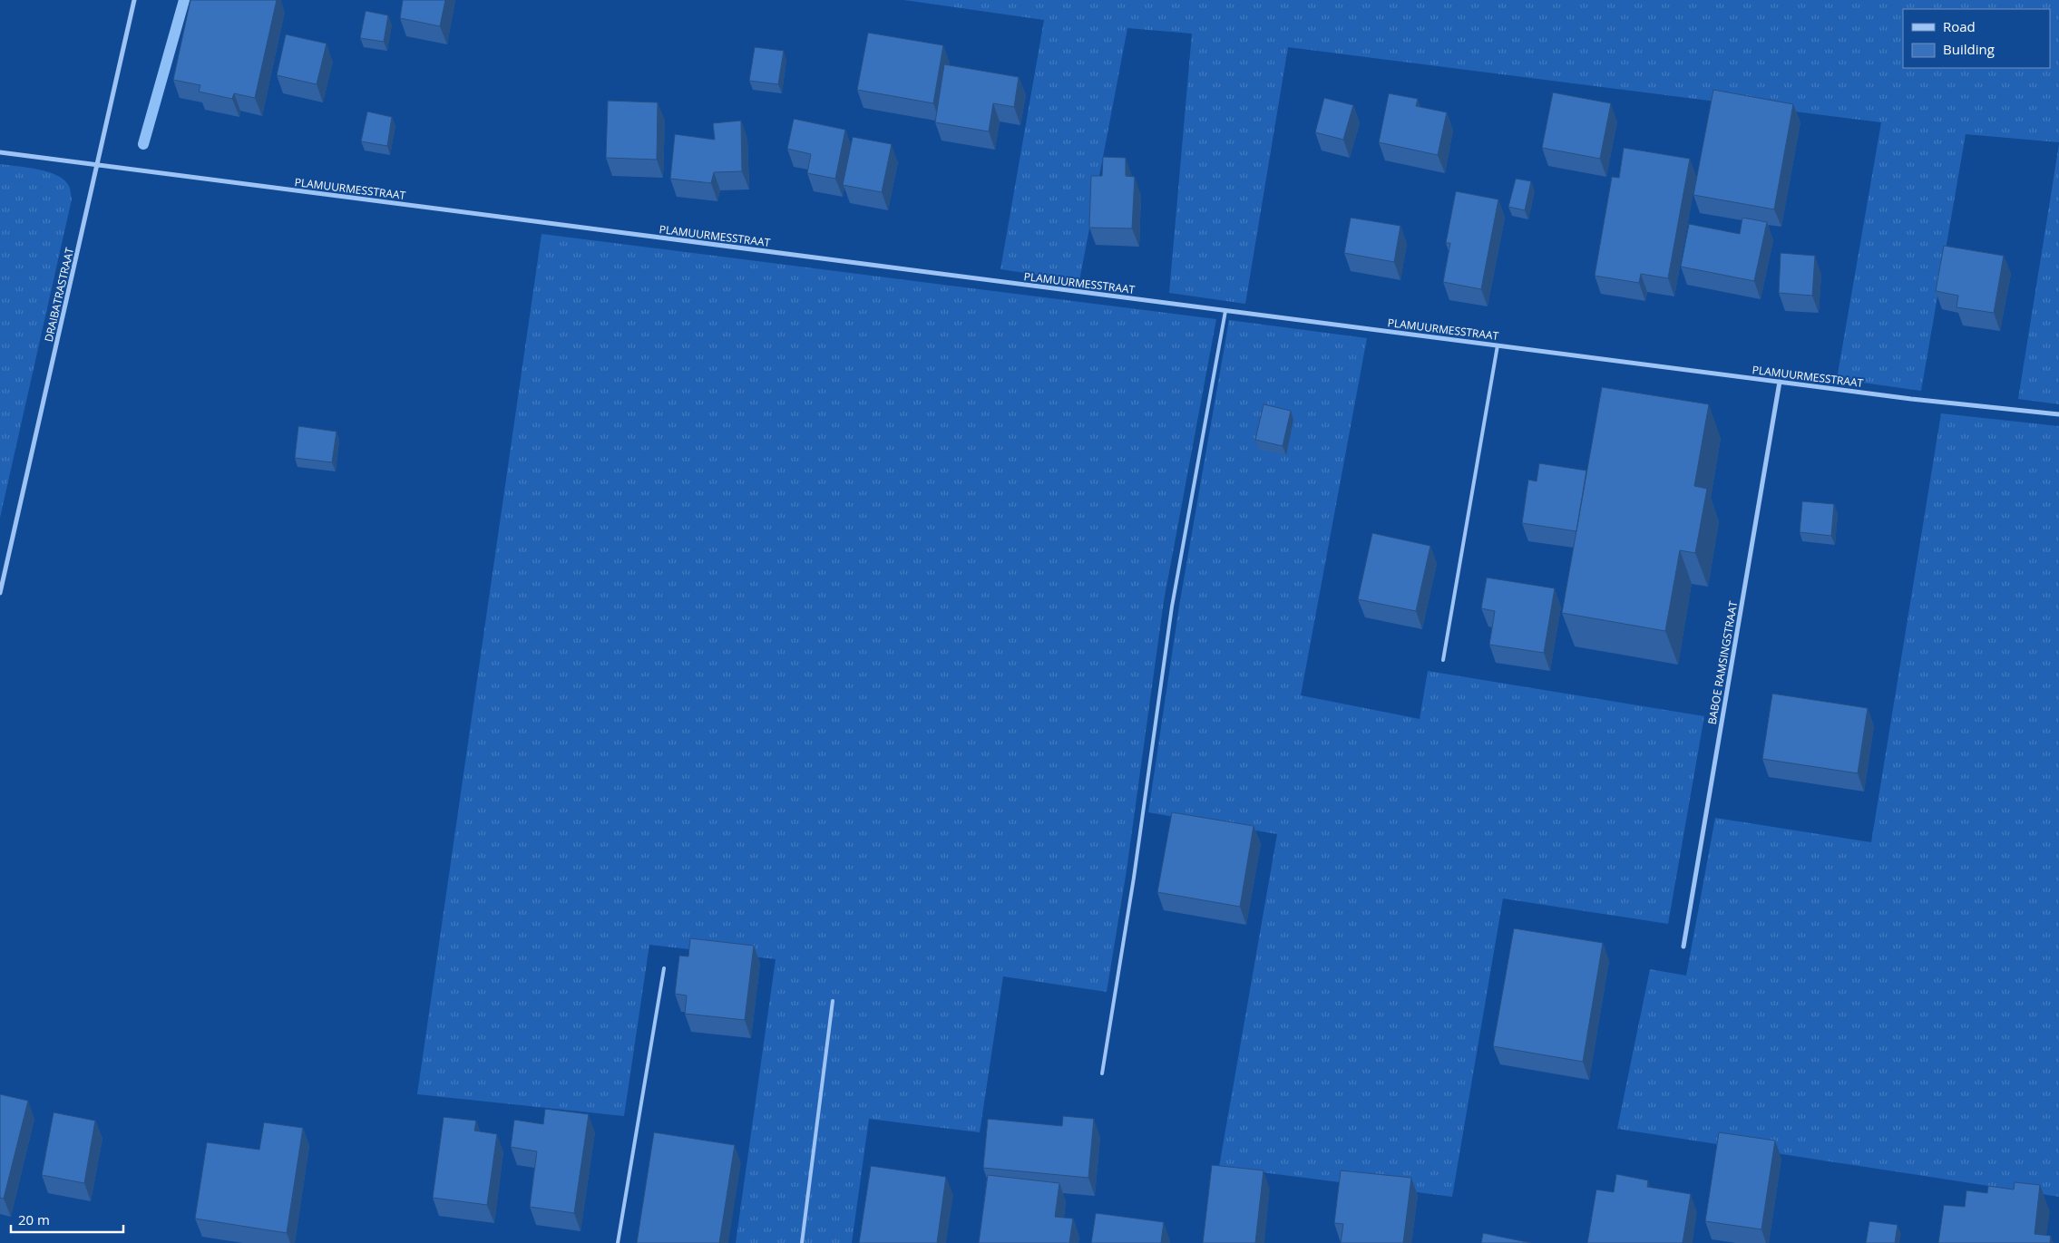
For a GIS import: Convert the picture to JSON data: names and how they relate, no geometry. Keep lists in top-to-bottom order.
{
  "streets": {
    "street": ["PLAMUURMESSTRAAT", "DRAIBATRASTRAAT", "BABOE RAMSINGSTRAAT"]
  },
  "crossings": [
    ["PLAMUURMESSTRAAT", "DRAIBATRASTRAAT"],
    ["PLAMUURMESSTRAAT", "BABOE RAMSINGSTRAAT"]
  ],
  "legend": ["Road", "Building"],
  "scale_bar": "20 m"
}
